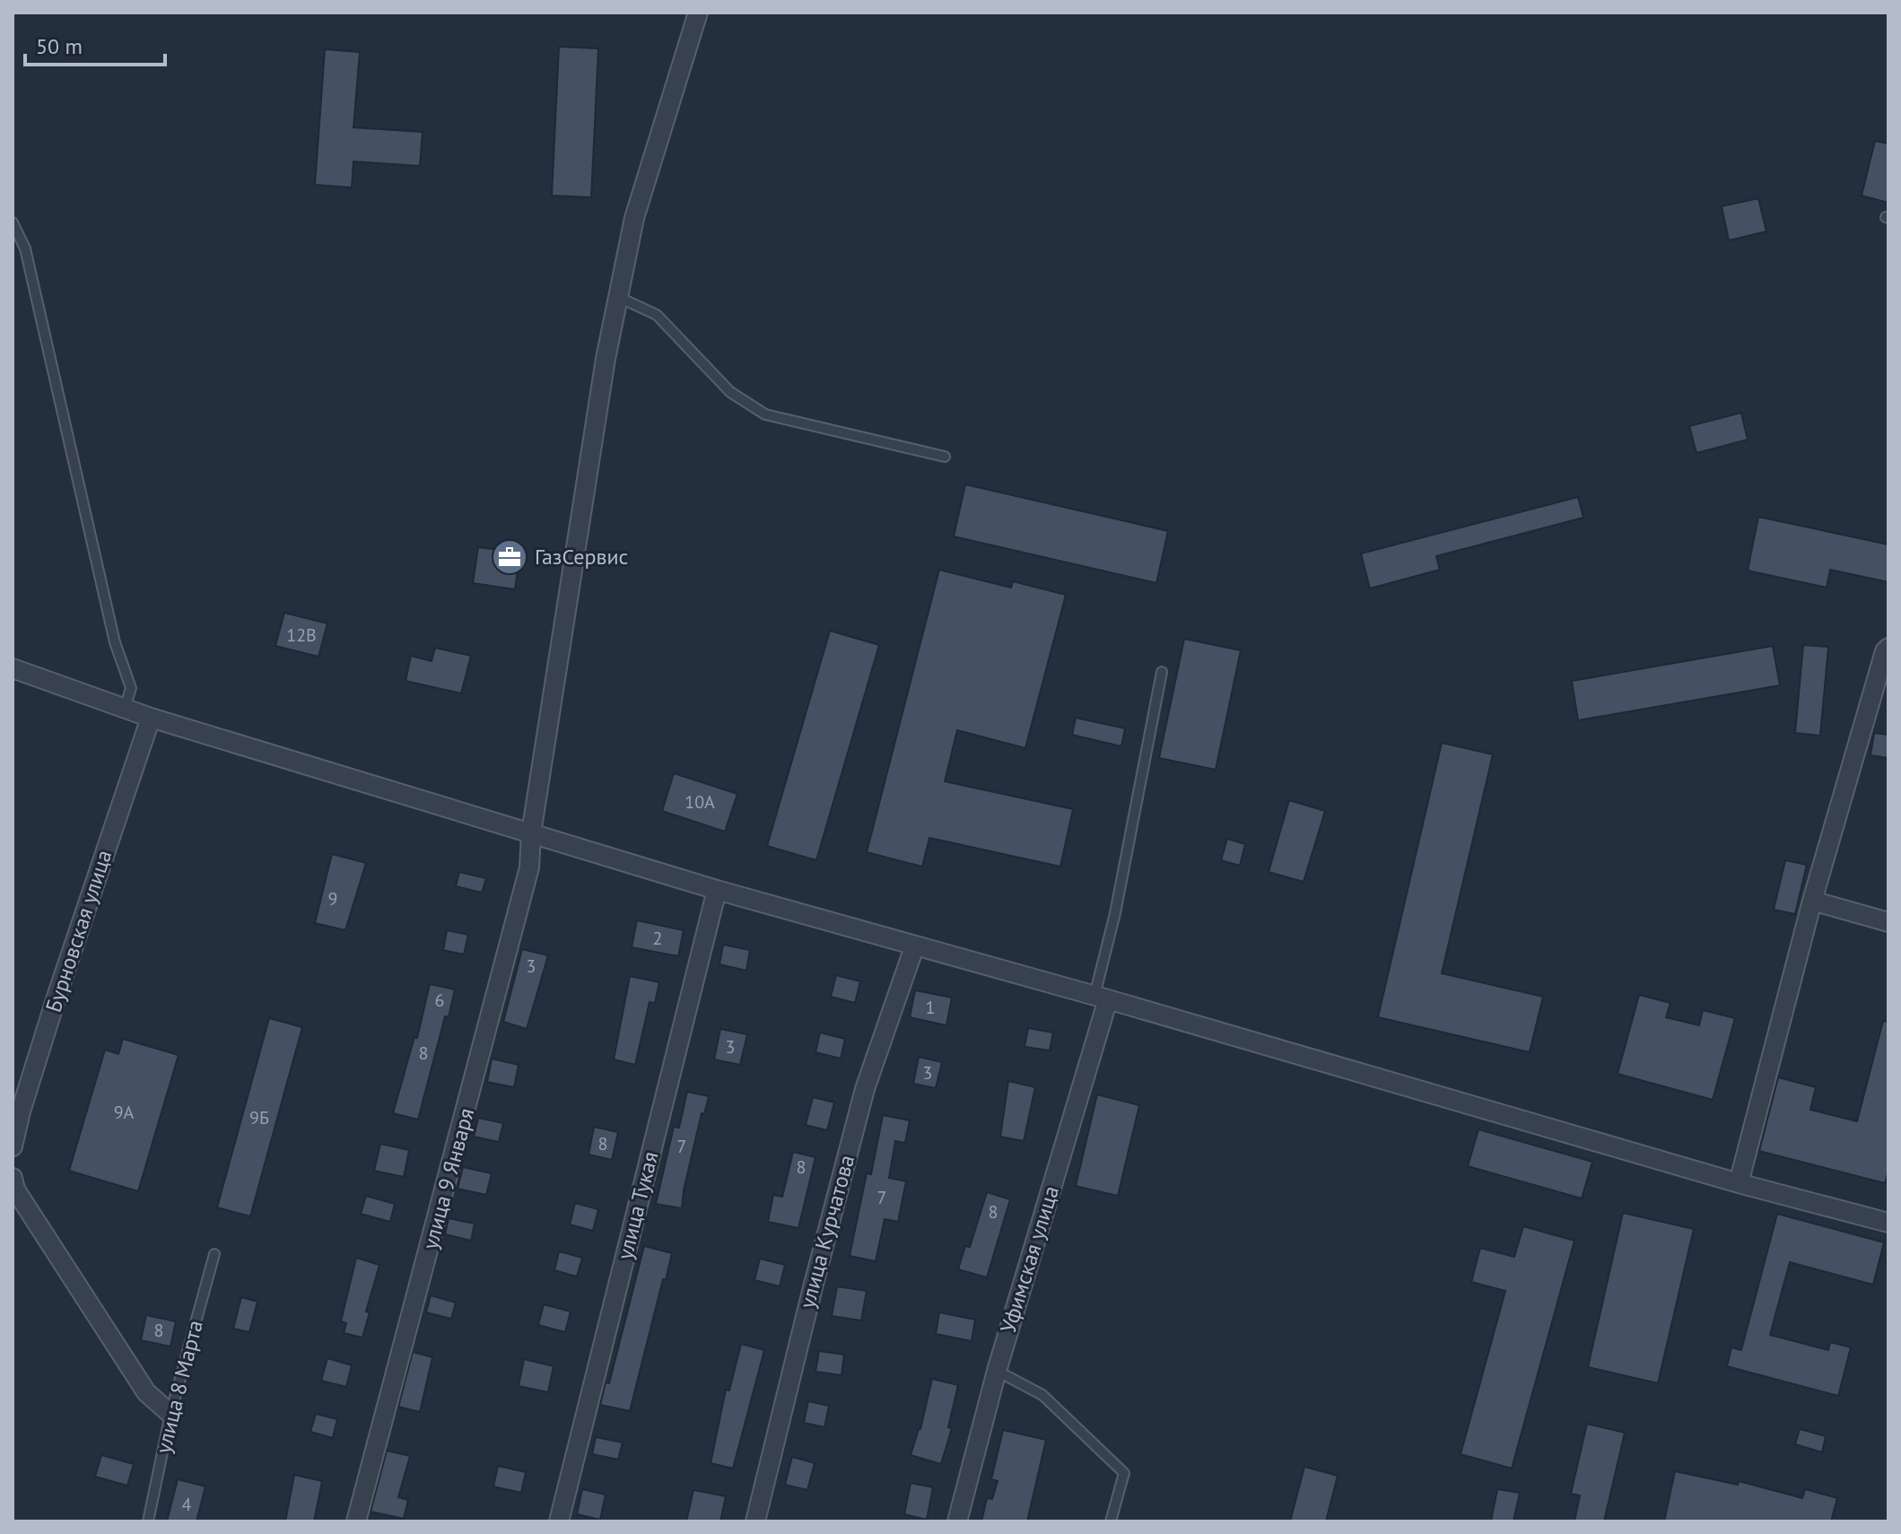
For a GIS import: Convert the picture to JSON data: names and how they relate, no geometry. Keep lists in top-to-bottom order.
{
  "streets": {
    "street": [
      "Бурновская улица",
      "улица 9 Января",
      "улица Тукая",
      "улица Курчатова",
      "Уфимская улица"
    ],
    "lane": ["улица 8 Марта"]
  },
  "places": {
    "office": ["ГазСервис"]
  },
  "house_numbers": [
    "12В",
    "10А",
    "9",
    "2",
    "3",
    "6",
    "1",
    "3",
    "8",
    "3",
    "9А",
    "9Б",
    "8",
    "7",
    "8",
    "7",
    "8",
    "8",
    "4"
  ],
  "scale_bar": "50 m"
}
